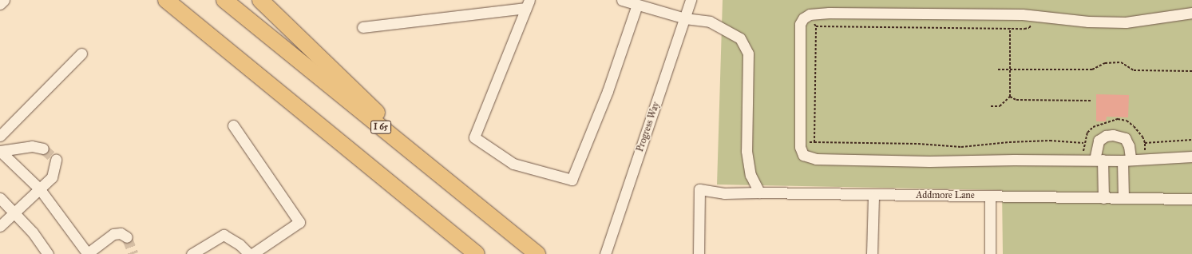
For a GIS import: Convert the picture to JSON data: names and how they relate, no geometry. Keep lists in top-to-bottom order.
{
  "streets": {
    "highway": ["I 65"],
    "street": ["Progress Way", "Addmore Lane"]
  }
}
